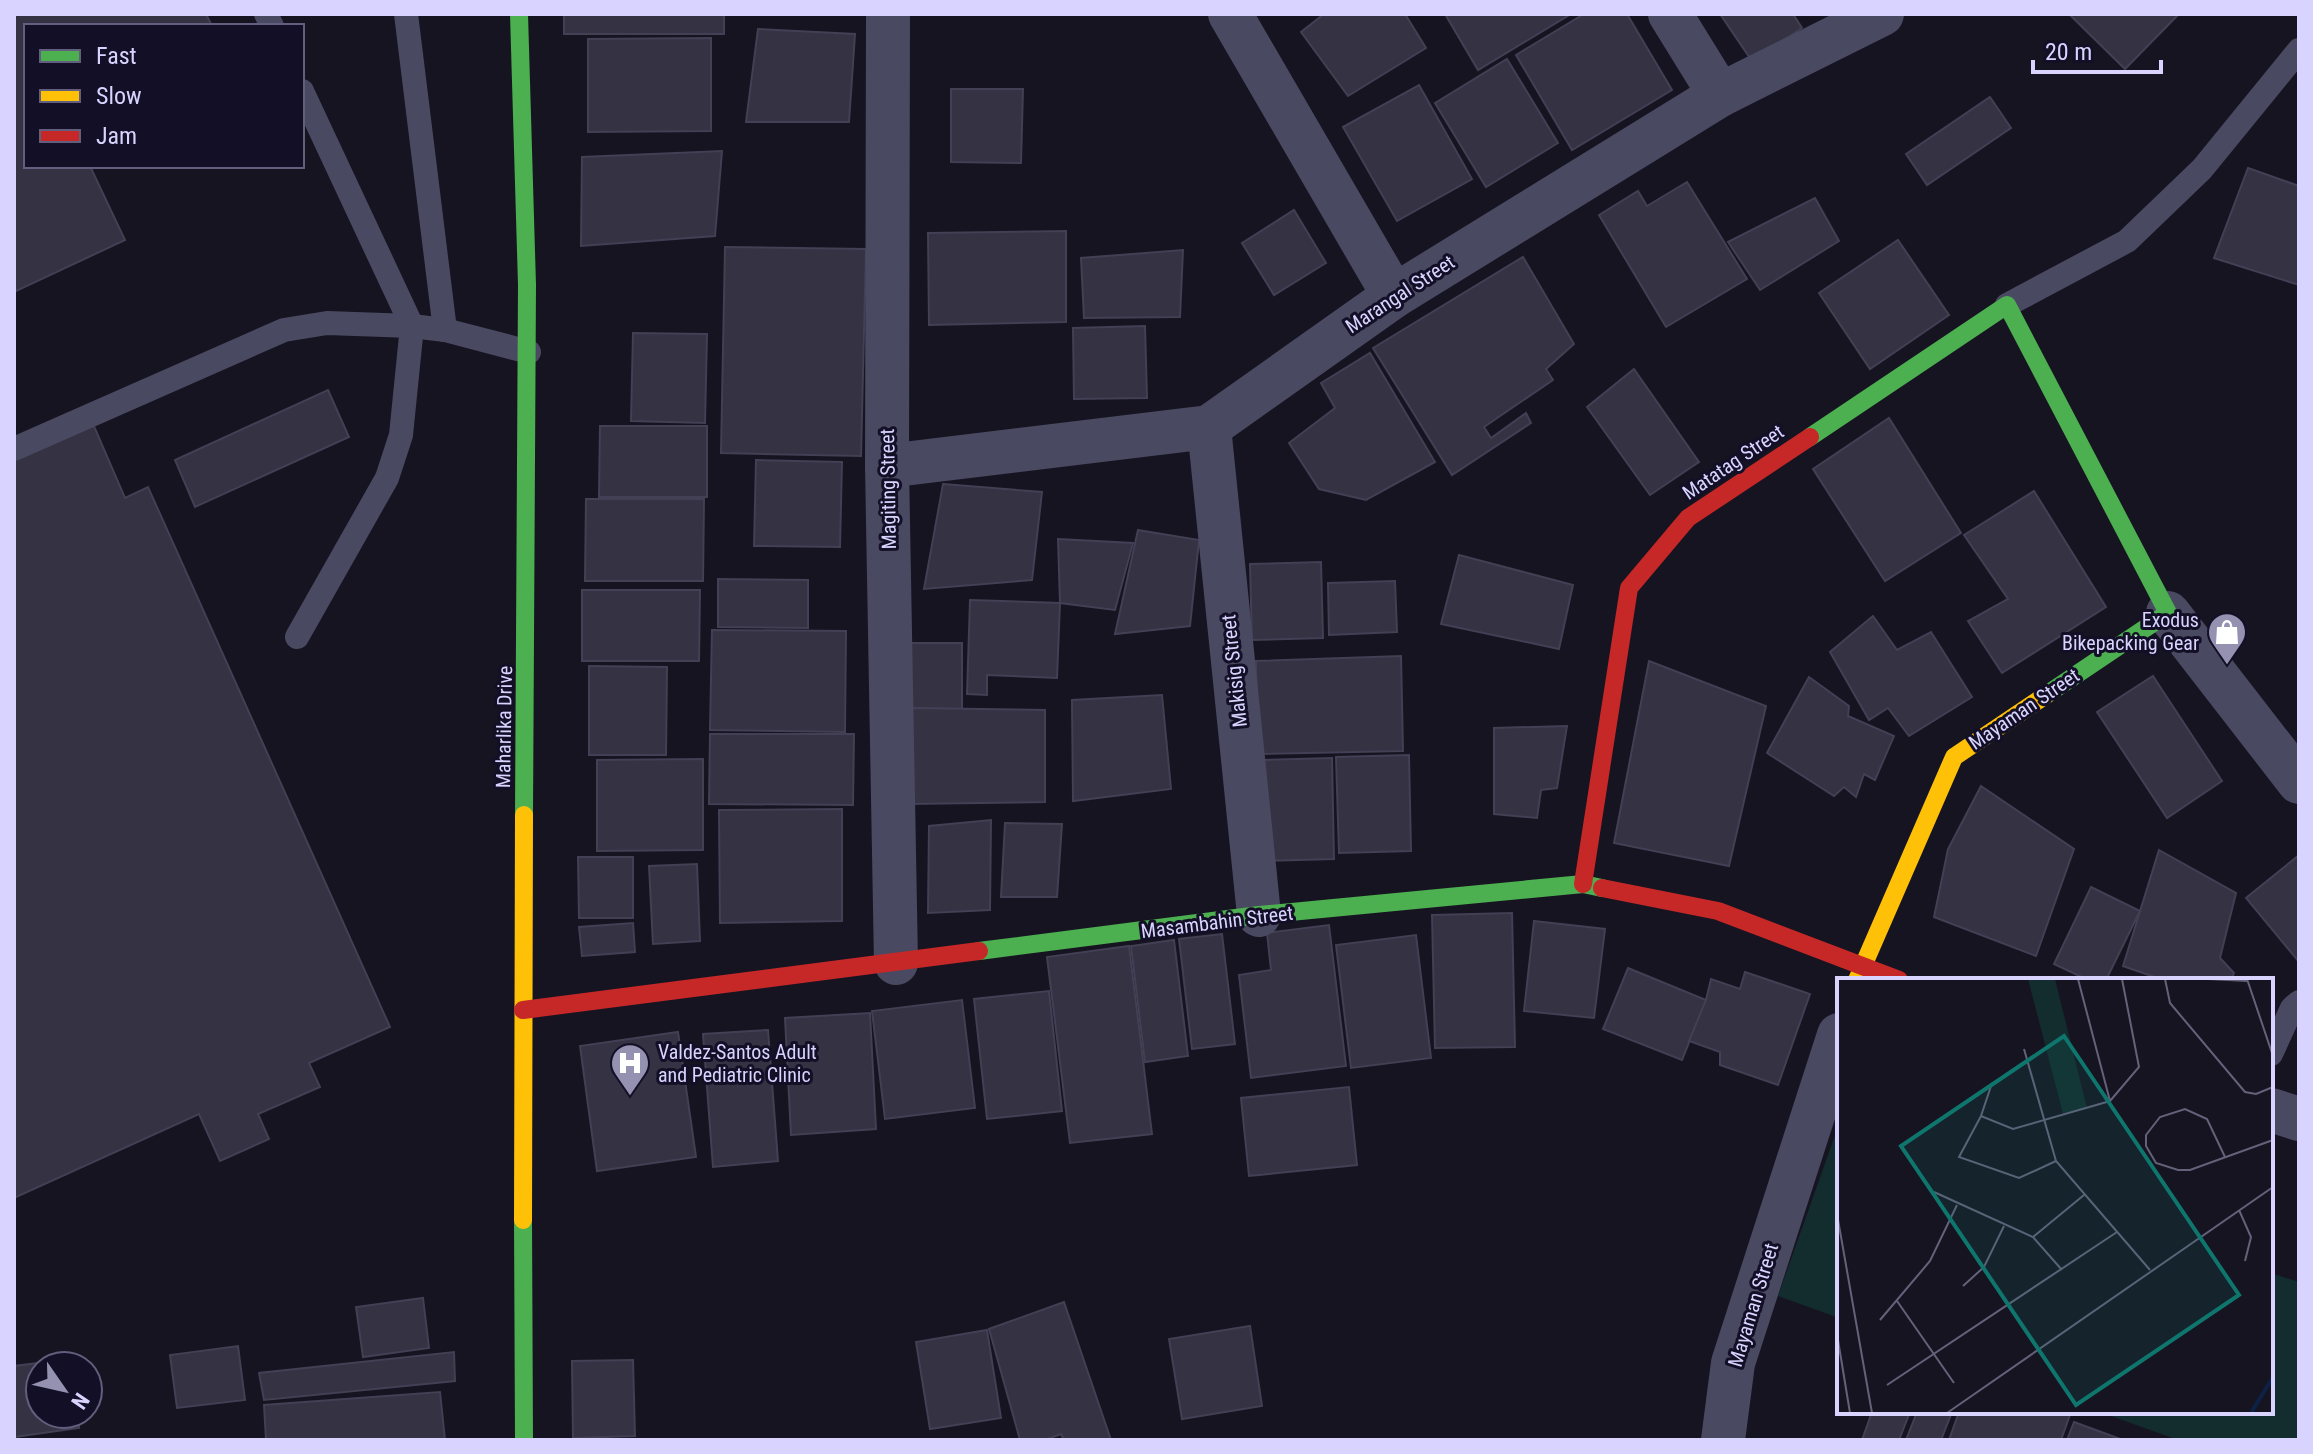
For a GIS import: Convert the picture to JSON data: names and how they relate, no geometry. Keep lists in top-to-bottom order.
{
  "streets": {
    "street": [
      "Marangal Street",
      "Matatag Street",
      "Magiting Street",
      "Makisig Street",
      "Mayaman Street",
      "Maharlika Drive",
      "Masambahin Street"
    ]
  },
  "crossings": [
    ["Marangal Street", "Magiting Street"],
    ["Marangal Street", "Makisig Street"],
    ["Matatag Street", "Masambahin Street"],
    ["Magiting Street", "Masambahin Street"],
    ["Makisig Street", "Masambahin Street"],
    ["Mayaman Street", "Masambahin Street"],
    ["Maharlika Drive", "Masambahin Street"]
  ],
  "places": {
    "shop": ["Exodus Bikepacking Gear"],
    "hospital": ["Valdez-Santos Adult and Pediatric Clinic"]
  },
  "legend": ["Fast", "Slow", "Jam"],
  "scale_bar": "20 m",
  "north": "bottom right"
}
